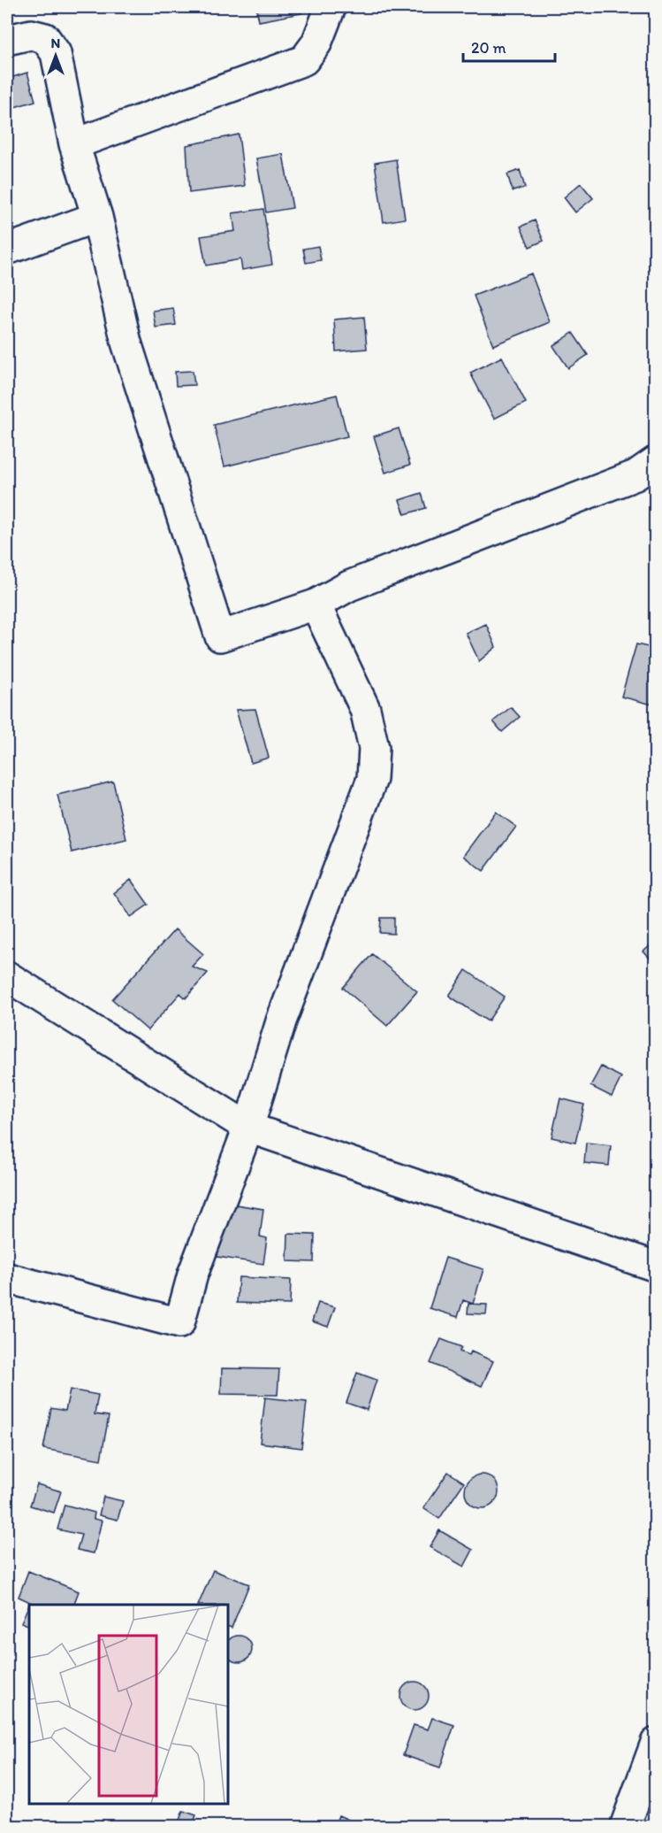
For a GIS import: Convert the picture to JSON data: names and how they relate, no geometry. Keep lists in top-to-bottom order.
{
  "scale_bar": "20 m",
  "north": "top"
}
